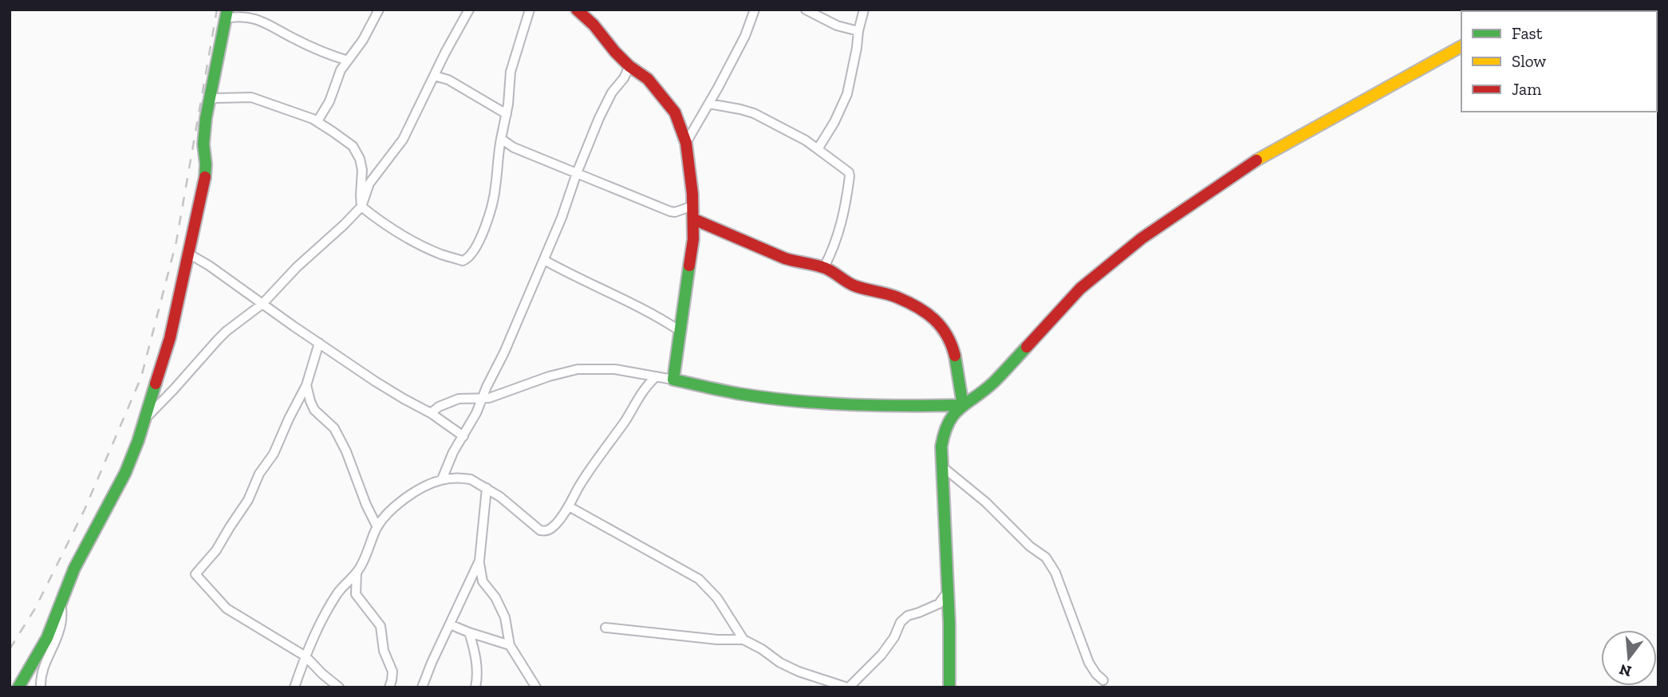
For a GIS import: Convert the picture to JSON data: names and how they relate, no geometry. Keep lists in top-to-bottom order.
{
  "legend": ["Fast", "Slow", "Jam"],
  "north": "bottom"
}
